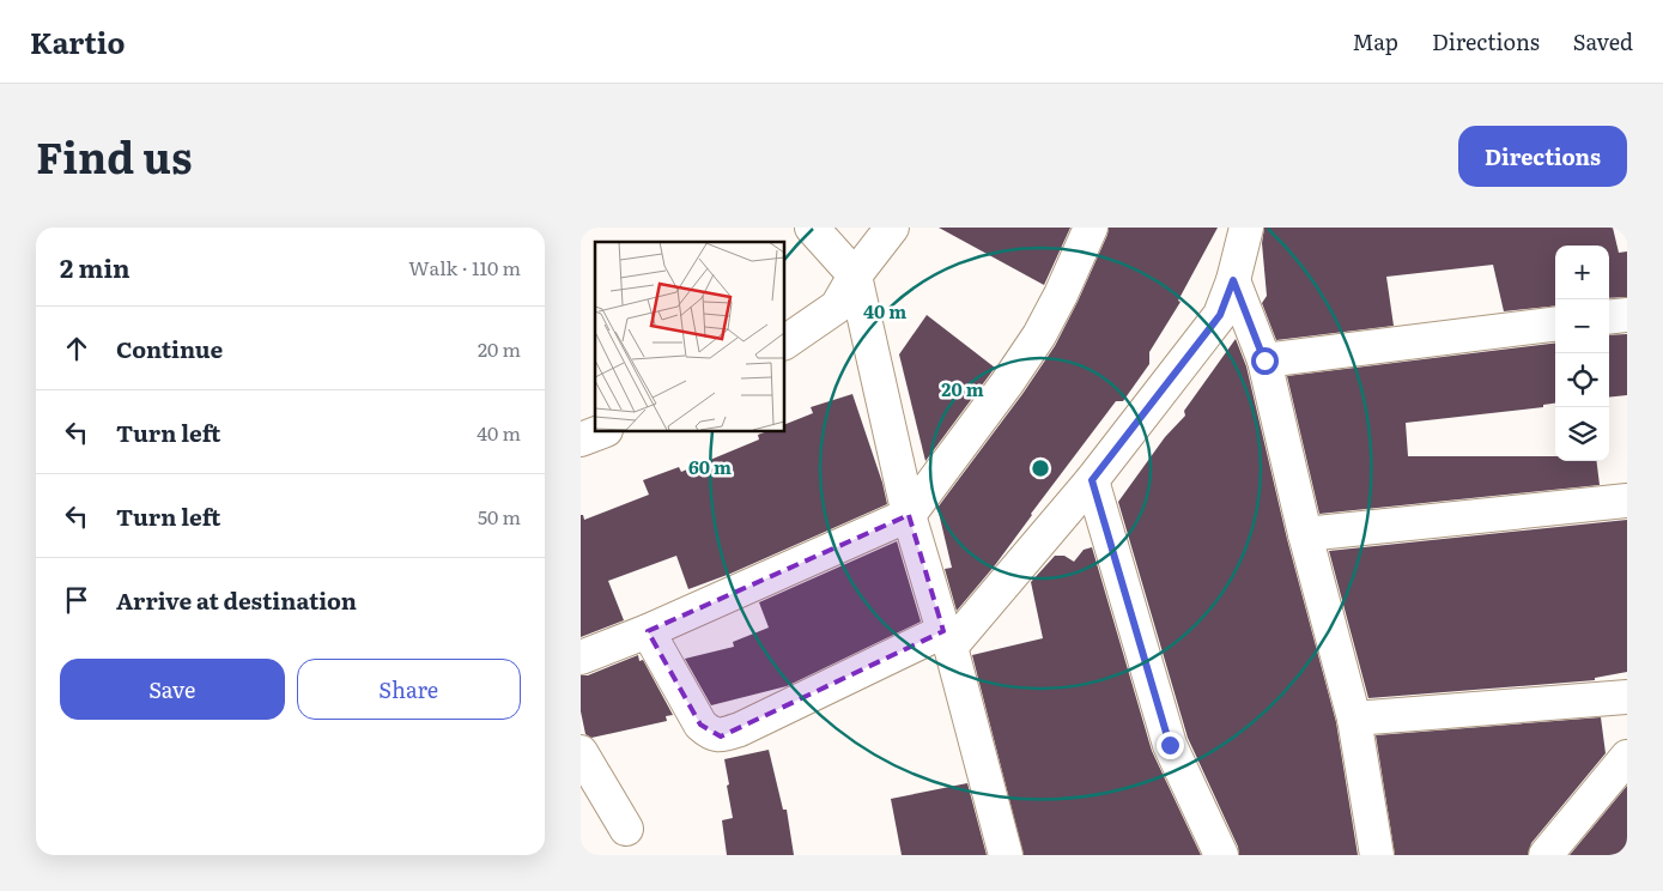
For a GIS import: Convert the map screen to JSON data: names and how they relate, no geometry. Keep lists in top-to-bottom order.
{
  "page": {
    "header": "Kartio",
    "nav": ["Map", "Directions", "Saved"],
    "title": "Find us",
    "buttons": [
      "Directions",
      ["Save", "Share"]
    ],
    "heading": ["2 min", "Walk · 110 m"],
    "map_buttons": ["+", "−"],
    "list": [
      ["Continue", "20 m"],
      ["Turn left", "40 m"],
      ["Turn left", "50 m"],
      "Arrive at destination"
    ]
  },
  "rings": ["40 m", "20 m", "60 m"]
}
